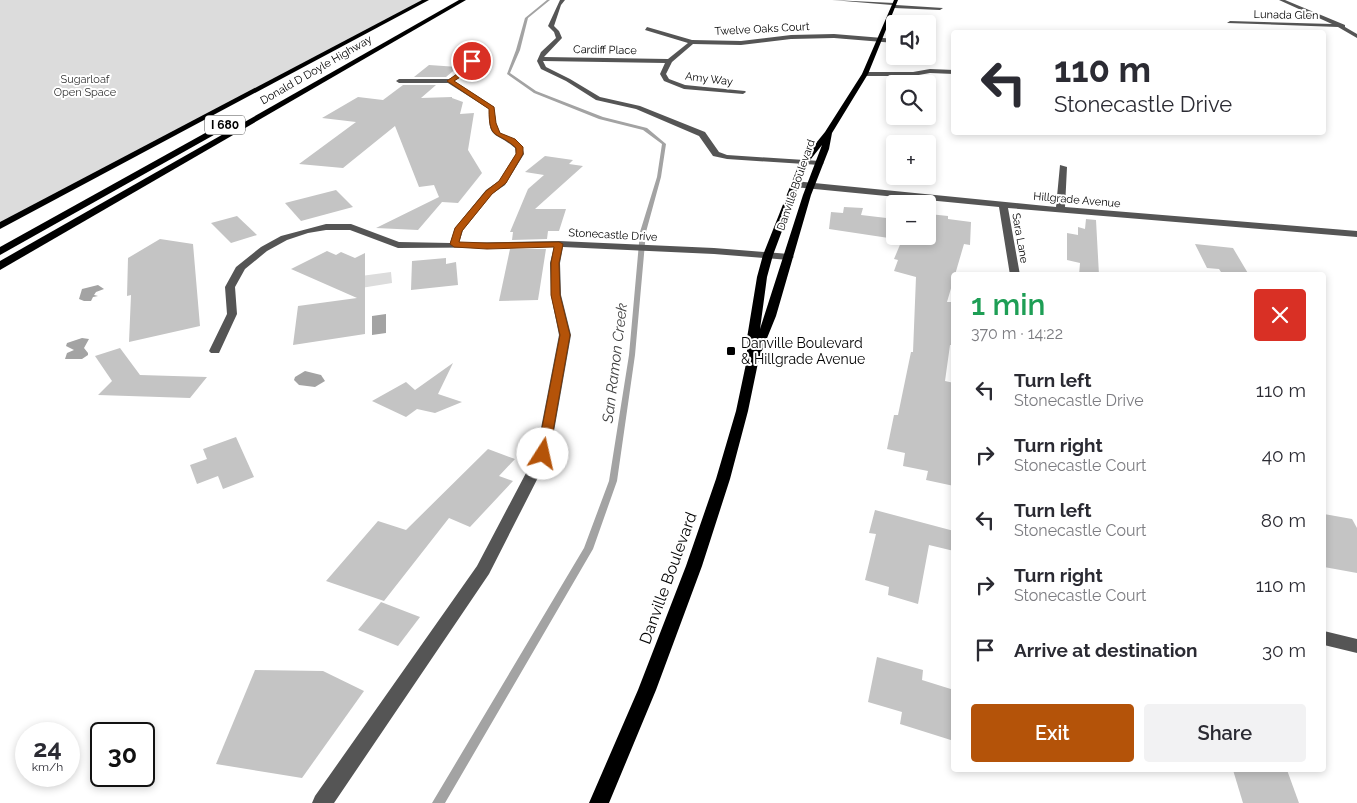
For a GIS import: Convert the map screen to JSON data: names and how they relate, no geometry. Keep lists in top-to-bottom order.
{
  "streets": {
    "highway": ["Donald D Doyle Highway", "I 680"],
    "main road": ["Danville Boulevard"],
    "street": [
      "Lunada Glen",
      "Twelve Oaks Court",
      "Cardiff Place",
      "Amy Way",
      "Hillgrade Avenue",
      "Stonecastle Drive",
      "Sara Lane"
    ]
  },
  "crossings": [
    ["Twelve Oaks Court", "Amy Way"],
    ["Twelve Oaks Court", "Danville Boulevard"],
    ["Cardiff Place", "Amy Way"],
    ["Danville Boulevard", "Hillgrade Avenue"],
    ["Danville Boulevard", "Stonecastle Drive"],
    ["Hillgrade Avenue", "Sara Lane"]
  ],
  "water": ["San Ramon Creek"],
  "parks": ["Sugarloaf Open Space"],
  "places": {
    "transit": ["Danville Boulevard & Hillgrade Avenue"]
  },
  "page": {
    "map_buttons": ["+", "−"],
    "turn": ["110 m", "Stonecastle Drive"],
    "heading": ["1 min", "370 m · 14:22"],
    "list": [
      {
        "name": "Turn left",
        "note": "Stonecastle Drive",
        "value": "110 m"
      },
      {
        "name": "Turn right",
        "note": "Stonecastle Court",
        "value": "40 m"
      },
      {
        "name": "Turn left",
        "note": "Stonecastle Court",
        "value": "80 m"
      },
      {
        "name": "Turn right",
        "note": "Stonecastle Court",
        "value": "110 m"
      },
      {
        "name": "Arrive at destination",
        "value": "30 m"
      }
    ],
    "buttons": ["Exit", "Share"],
    "speed": "24 km/h",
    "limit": "30"
  }
}
